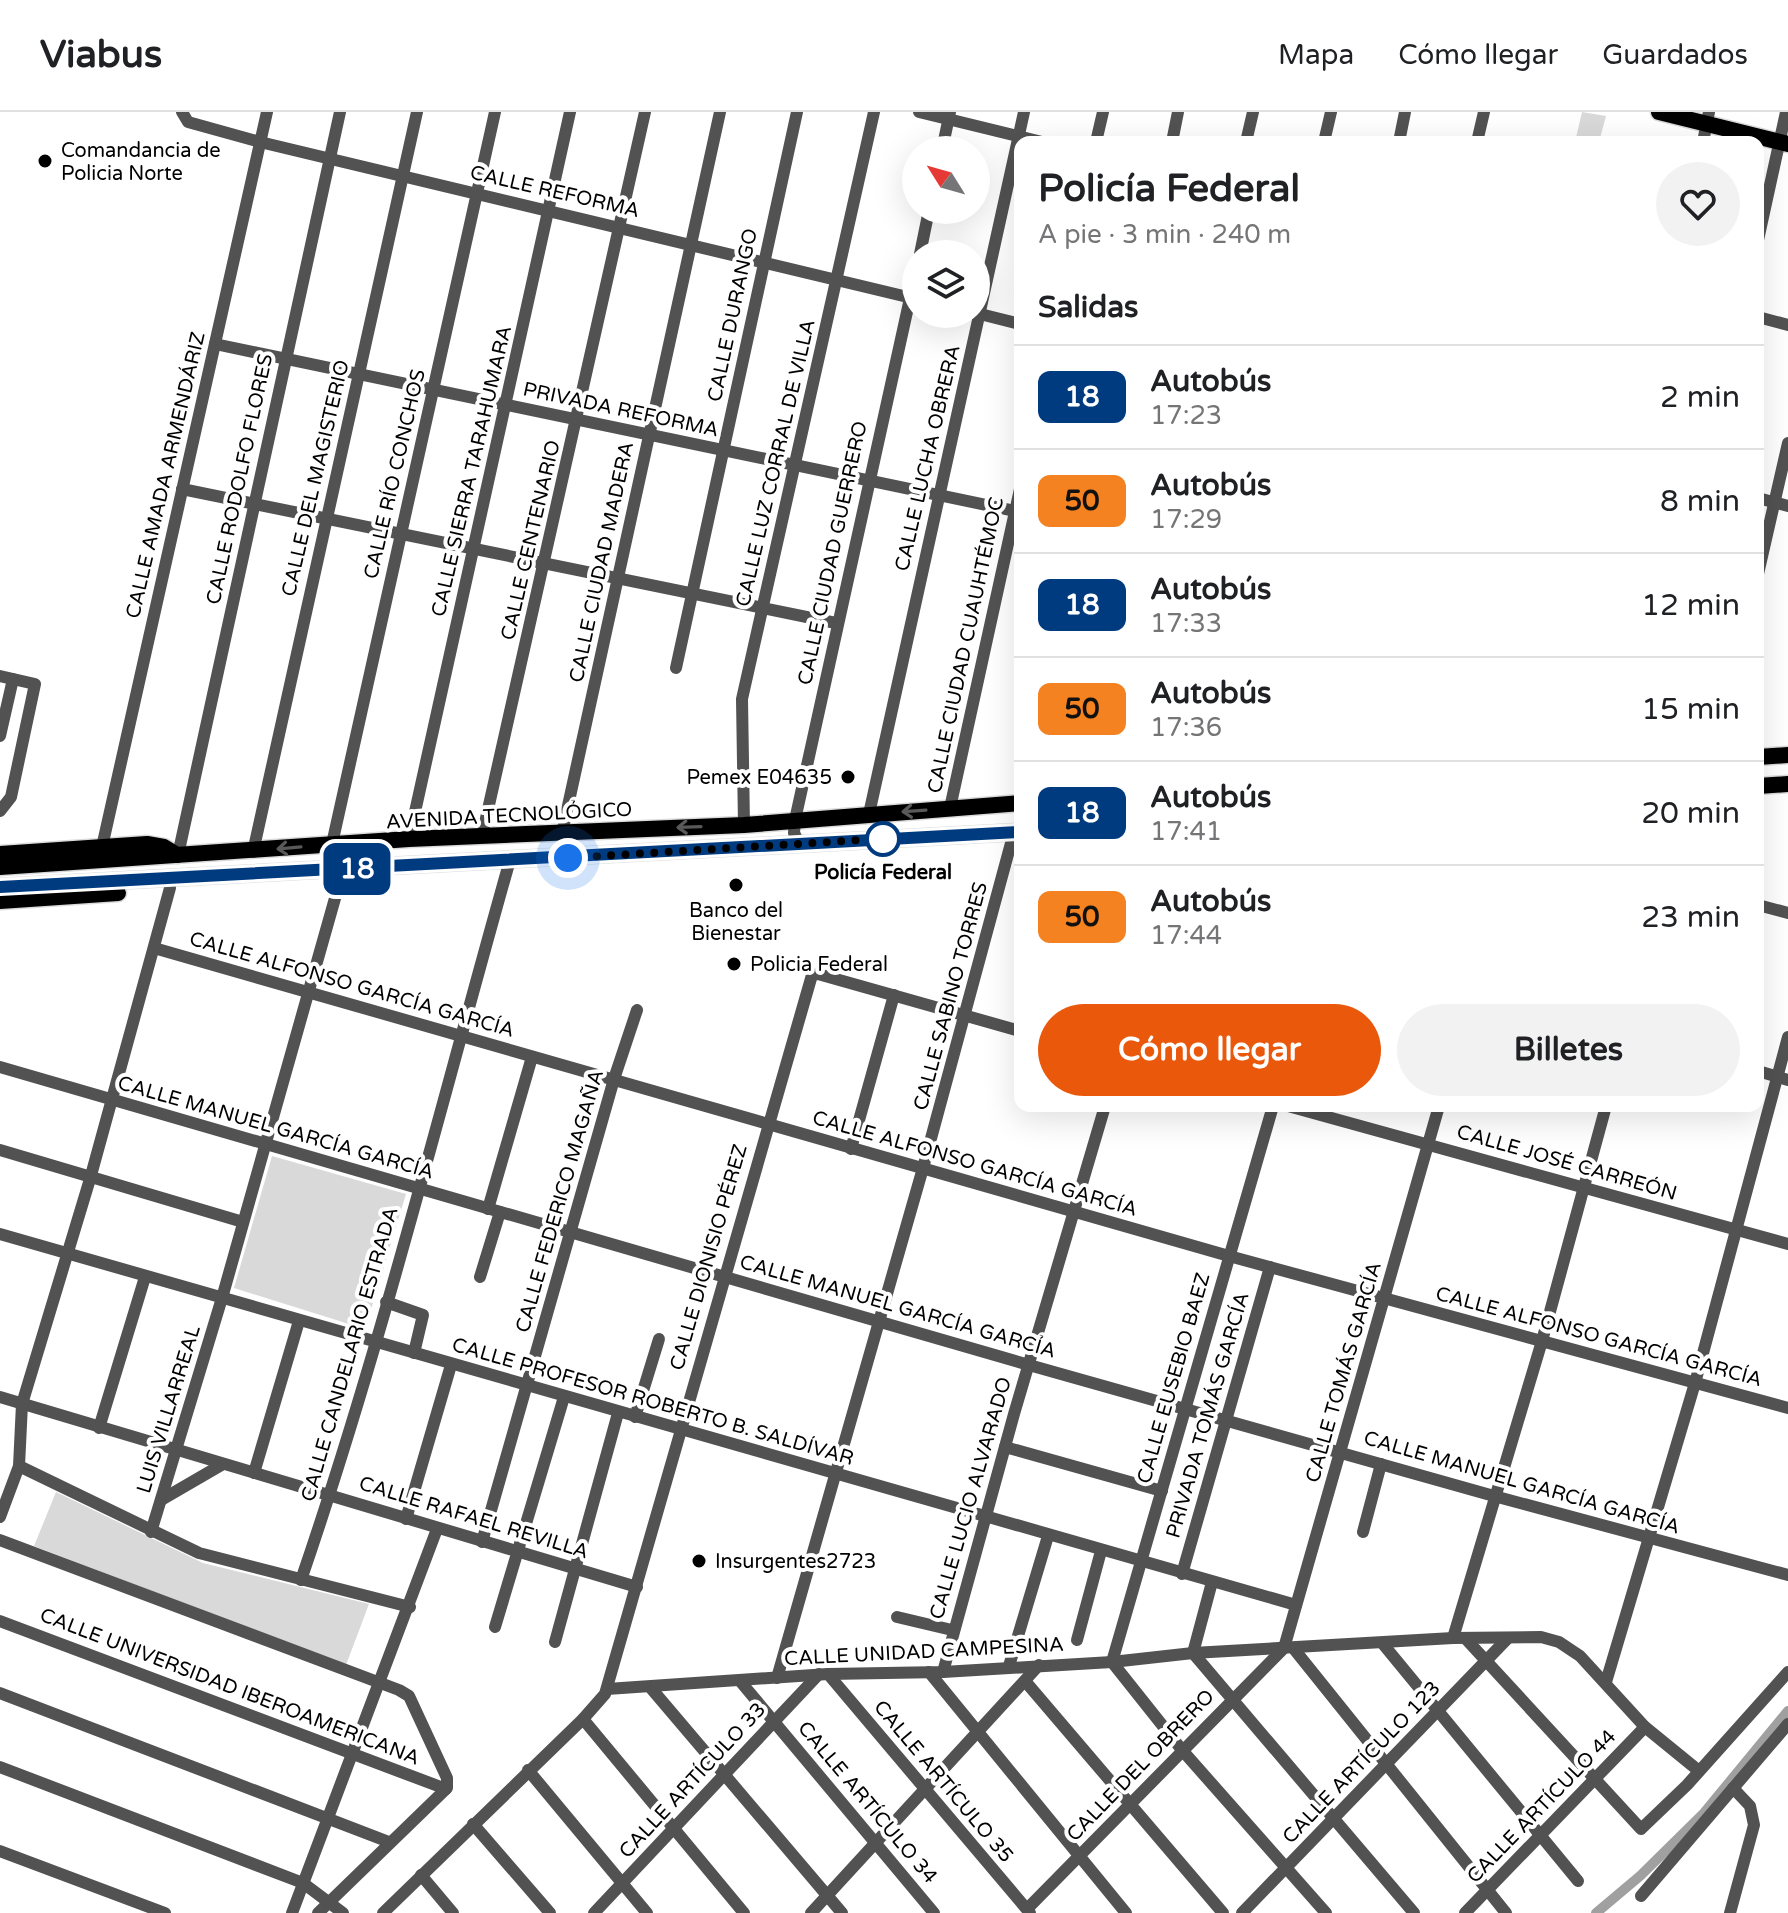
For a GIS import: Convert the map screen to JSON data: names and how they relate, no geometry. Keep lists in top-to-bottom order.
{
  "streets": {
    "main road": ["AVENIDA TECNOLÓGICO"],
    "street": [
      "CALLE REFORMA",
      "CALLE DURANGO",
      "PRIVADA REFORMA",
      "CALLE LUCHA OBRERA",
      "CALLE LUZ CORRAL DE VILLA",
      "CALLE SIERRA TARAHUMARA",
      "CALLE RÍO CONCHOS",
      "CALLE AMADA ARMENDÁRIZ",
      "CALLE DEL MAGISTERIO",
      "CALLE RODOLFO FLORES",
      "CALLE CENTENARIO",
      "CALLE CIUDAD GUERRERO",
      "CALLE CIUDAD MADERA",
      "CALLE CIUDAD CUAUHTÉMOC",
      "CALLE ALFONSO GARCÍA GARCÍA",
      "CALLE SABINO TORRES",
      "CALLE MANUEL GARCÍA GARCÍA",
      "CALLE JOSÉ CARREÓN",
      "CALLE FEDERICO MAGAÑA",
      "CALLE DIONISIO PÉREZ",
      "CALLE CANDELARIO ESTRADA",
      "CALLE TOMÁS GARCÍA",
      "CALLE EUSEBIO BAEZ",
      "CALLE PROFESOR ROBERTO B. SALDÍVAR",
      "LUIS VILLARREAL",
      "PRIVADA TOMÁS GARCÍA",
      "CALLE LUCIO ALVARADO",
      "CALLE RAFAEL REVILLA",
      "CALLE UNIDAD CAMPESINA",
      "CALLE UNIVERSIDAD IBEROAMERICANA",
      "CALLE ARTÍCULO 123",
      "CALLE DEL OBRERO",
      "CALLE ARTÍCULO 33",
      "CALLE ARTÍCULO 35",
      "CALLE ARTÍCULO 34",
      "CALLE ARTÍCULO 44"
    ]
  },
  "crossings": [
    ["CALLE REFORMA", "CALLE DURANGO"],
    ["CALLE REFORMA", "CALLE LUZ CORRAL DE VILLA"],
    ["CALLE REFORMA", "CALLE SIERRA TARAHUMARA"],
    ["CALLE REFORMA", "CALLE RÍO CONCHOS"],
    ["CALLE REFORMA", "CALLE AMADA ARMENDÁRIZ"],
    ["CALLE REFORMA", "CALLE DEL MAGISTERIO"],
    ["CALLE REFORMA", "CALLE RODOLFO FLORES"],
    ["CALLE REFORMA", "CALLE CENTENARIO"],
    ["CALLE REFORMA", "CALLE CIUDAD MADERA"],
    ["CALLE DURANGO", "PRIVADA REFORMA"],
    ["PRIVADA REFORMA", "CALLE LUCHA OBRERA"],
    ["PRIVADA REFORMA", "CALLE LUZ CORRAL DE VILLA"],
    ["PRIVADA REFORMA", "CALLE SIERRA TARAHUMARA"],
    ["PRIVADA REFORMA", "CALLE RÍO CONCHOS"],
    ["PRIVADA REFORMA", "CALLE AMADA ARMENDÁRIZ"],
    ["PRIVADA REFORMA", "CALLE DEL MAGISTERIO"],
    ["PRIVADA REFORMA", "CALLE RODOLFO FLORES"],
    ["PRIVADA REFORMA", "CALLE CENTENARIO"],
    ["PRIVADA REFORMA", "CALLE CIUDAD GUERRERO"],
    ["PRIVADA REFORMA", "CALLE CIUDAD MADERA"],
    ["CALLE LUCHA OBRERA", "AVENIDA TECNOLÓGICO"],
    ["CALLE LUZ CORRAL DE VILLA", "AVENIDA TECNOLÓGICO"],
    ["CALLE SIERRA TARAHUMARA", "AVENIDA TECNOLÓGICO"],
    ["CALLE RÍO CONCHOS", "AVENIDA TECNOLÓGICO"],
    ["CALLE DEL MAGISTERIO", "AVENIDA TECNOLÓGICO"],
    ["CALLE RODOLFO FLORES", "AVENIDA TECNOLÓGICO"],
    ["CALLE CENTENARIO", "AVENIDA TECNOLÓGICO"],
    ["CALLE CIUDAD GUERRERO", "AVENIDA TECNOLÓGICO"],
    ["CALLE CIUDAD MADERA", "AVENIDA TECNOLÓGICO"],
    ["CALLE CIUDAD CUAUHTÉMOC", "AVENIDA TECNOLÓGICO"],
    ["CALLE ALFONSO GARCÍA GARCÍA", "CALLE SABINO TORRES"],
    ["CALLE ALFONSO GARCÍA GARCÍA", "CALLE FEDERICO MAGAÑA"],
    ["CALLE ALFONSO GARCÍA GARCÍA", "CALLE DIONISIO PÉREZ"],
    ["CALLE ALFONSO GARCÍA GARCÍA", "CALLE CANDELARIO ESTRADA"],
    ["CALLE ALFONSO GARCÍA GARCÍA", "CALLE TOMÁS GARCÍA"],
    ["CALLE ALFONSO GARCÍA GARCÍA", "CALLE EUSEBIO BAEZ"],
    ["CALLE ALFONSO GARCÍA GARCÍA", "LUIS VILLARREAL"],
    ["CALLE ALFONSO GARCÍA GARCÍA", "PRIVADA TOMÁS GARCÍA"],
    ["CALLE ALFONSO GARCÍA GARCÍA", "CALLE LUCIO ALVARADO"],
    ["CALLE SABINO TORRES", "CALLE MANUEL GARCÍA GARCÍA"],
    ["CALLE SABINO TORRES", "CALLE PROFESOR ROBERTO B. SALDÍVAR"],
    ["CALLE SABINO TORRES", "CALLE UNIDAD CAMPESINA"],
    ["CALLE MANUEL GARCÍA GARCÍA", "CALLE FEDERICO MAGAÑA"],
    ["CALLE MANUEL GARCÍA GARCÍA", "CALLE DIONISIO PÉREZ"],
    ["CALLE MANUEL GARCÍA GARCÍA", "CALLE CANDELARIO ESTRADA"],
    ["CALLE MANUEL GARCÍA GARCÍA", "CALLE TOMÁS GARCÍA"],
    ["CALLE MANUEL GARCÍA GARCÍA", "CALLE EUSEBIO BAEZ"],
    ["CALLE MANUEL GARCÍA GARCÍA", "LUIS VILLARREAL"],
    ["CALLE MANUEL GARCÍA GARCÍA", "PRIVADA TOMÁS GARCÍA"],
    ["CALLE MANUEL GARCÍA GARCÍA", "CALLE LUCIO ALVARADO"],
    ["CALLE JOSÉ CARREÓN", "CALLE TOMÁS GARCÍA"],
    ["CALLE FEDERICO MAGAÑA", "CALLE PROFESOR ROBERTO B. SALDÍVAR"],
    ["CALLE FEDERICO MAGAÑA", "CALLE RAFAEL REVILLA"],
    ["CALLE DIONISIO PÉREZ", "CALLE PROFESOR ROBERTO B. SALDÍVAR"],
    ["CALLE DIONISIO PÉREZ", "CALLE RAFAEL REVILLA"],
    ["CALLE DIONISIO PÉREZ", "CALLE UNIDAD CAMPESINA"],
    ["CALLE CANDELARIO ESTRADA", "CALLE PROFESOR ROBERTO B. SALDÍVAR"],
    ["CALLE CANDELARIO ESTRADA", "CALLE RAFAEL REVILLA"],
    ["CALLE TOMÁS GARCÍA", "CALLE PROFESOR ROBERTO B. SALDÍVAR"],
    ["CALLE TOMÁS GARCÍA", "CALLE UNIDAD CAMPESINA"],
    ["CALLE TOMÁS GARCÍA", "CALLE DEL OBRERO"],
    ["CALLE EUSEBIO BAEZ", "CALLE PROFESOR ROBERTO B. SALDÍVAR"],
    ["CALLE EUSEBIO BAEZ", "CALLE UNIDAD CAMPESINA"],
    ["CALLE PROFESOR ROBERTO B. SALDÍVAR", "LUIS VILLARREAL"],
    ["CALLE PROFESOR ROBERTO B. SALDÍVAR", "PRIVADA TOMÁS GARCÍA"],
    ["CALLE PROFESOR ROBERTO B. SALDÍVAR", "CALLE LUCIO ALVARADO"],
    ["LUIS VILLARREAL", "CALLE RAFAEL REVILLA"],
    ["CALLE LUCIO ALVARADO", "CALLE UNIDAD CAMPESINA"],
    ["CALLE UNIDAD CAMPESINA", "CALLE ARTÍCULO 123"],
    ["CALLE UNIDAD CAMPESINA", "CALLE DEL OBRERO"],
    ["CALLE UNIDAD CAMPESINA", "CALLE ARTÍCULO 33"],
    ["CALLE UNIDAD CAMPESINA", "CALLE ARTÍCULO 35"],
    ["CALLE UNIDAD CAMPESINA", "CALLE ARTÍCULO 34"],
    ["CALLE DEL OBRERO", "CALLE ARTÍCULO 35"],
    ["CALLE ARTÍCULO 33", "CALLE ARTÍCULO 35"],
    ["CALLE ARTÍCULO 33", "CALLE ARTÍCULO 34"]
  ],
  "places": [
    "Comandancia de Policia Norte",
    "Pemex E04635",
    "Policía Federal",
    "Banco del Bienestar",
    "Policia Federal",
    "Insurgentes2723"
  ],
  "lines": ["bus line 18"],
  "north": "top left",
  "page": {
    "header": "Viabus",
    "nav": ["Mapa", "Cómo llegar", "Guardados"],
    "on_map": "18",
    "heading": [
      ["Policía Federal", "A pie · 3 min · 240 m"],
      "Salidas"
    ],
    "list": [
      {
        "mark": "18",
        "name": "Autobús",
        "note": "17:23",
        "value": "2 min"
      },
      {
        "mark": "50",
        "name": "Autobús",
        "note": "17:29",
        "value": "8 min"
      },
      {
        "mark": "18",
        "name": "Autobús",
        "note": "17:33",
        "value": "12 min"
      },
      {
        "mark": "50",
        "name": "Autobús",
        "note": "17:36",
        "value": "15 min"
      },
      {
        "mark": "18",
        "name": "Autobús",
        "note": "17:41",
        "value": "20 min"
      },
      {
        "mark": "50",
        "name": "Autobús",
        "note": "17:44",
        "value": "23 min"
      }
    ],
    "buttons": ["Cómo llegar", "Billetes"]
  }
}
